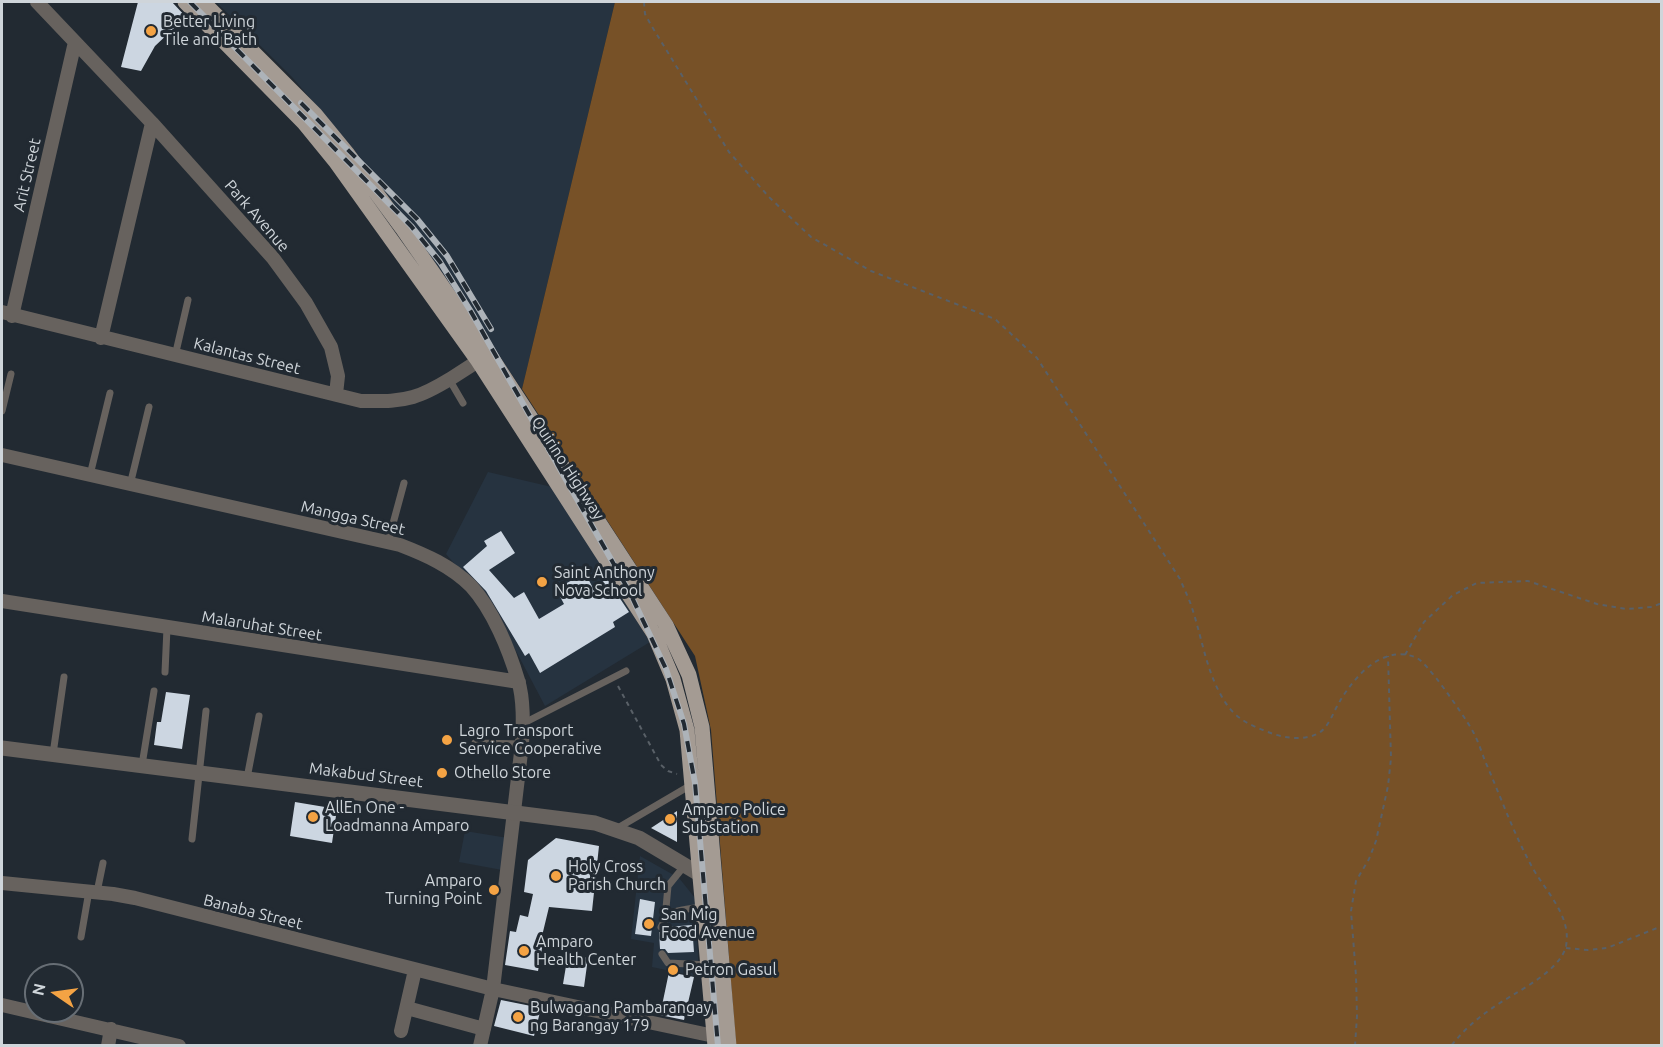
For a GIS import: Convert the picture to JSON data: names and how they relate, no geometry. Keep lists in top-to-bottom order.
{
  "streets": {
    "main road": ["Quirino Highway"],
    "street": [
      "Arit Street",
      "Park Avenue",
      "Kalantas Street",
      "Mangga Street",
      "Malaruhat Street",
      "Makabud Street",
      "Banaba Street"
    ]
  },
  "crossings": [
    ["Arit Street", "Park Avenue"],
    ["Arit Street", "Kalantas Street"],
    ["Park Avenue", "Kalantas Street"],
    ["Kalantas Street", "Quirino Highway"],
    ["Quirino Highway", "Makabud Street"],
    ["Quirino Highway", "Banaba Street"],
    ["Mangga Street", "Malaruhat Street"],
    ["Mangga Street", "Makabud Street"],
    ["Mangga Street", "Banaba Street"]
  ],
  "places": [
    "Better Living Tile and Bath",
    "Saint Anthony Nova School",
    "Lagro Transport Service Cooperative",
    "Othello Store",
    "AllEn One - Loadmanna Amparo",
    "Amparo Police Substation",
    "Holy Cross Parish Church",
    "Amparo Turning Point",
    "San Mig Food Avenue",
    "Amparo Health Center",
    "Petron Gasul",
    "Bulwagang Pambarangay ng Barangay 179"
  ],
  "north": "left"
}
